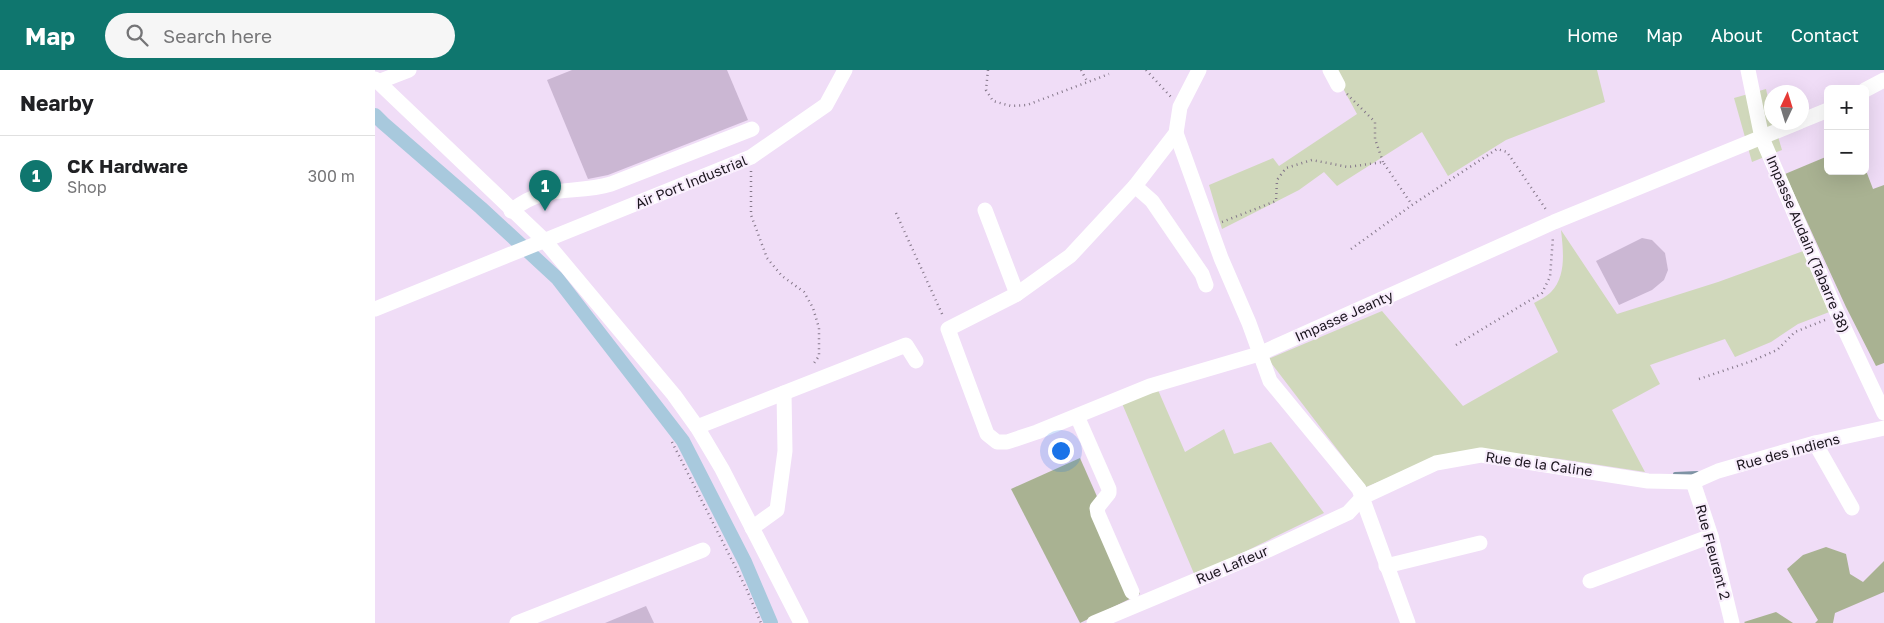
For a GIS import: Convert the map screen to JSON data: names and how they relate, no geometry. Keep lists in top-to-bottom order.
{
  "streets": {
    "street": [
      "Air Port Industrial",
      "Impasse Audain (Tabarre 38)",
      "Impasse Jeanty",
      "Rue des Indiens",
      "Rue de la Caline",
      "Rue Fleurent 2",
      "Rue Lafleur"
    ]
  },
  "crossings": [
    ["Impasse Audain (Tabarre 38)", "Impasse Jeanty"],
    ["Rue des Indiens", "Rue de la Caline"],
    ["Rue des Indiens", "Rue Fleurent 2"],
    ["Rue de la Caline", "Rue Fleurent 2"],
    ["Rue de la Caline", "Rue Lafleur"]
  ],
  "north": "top",
  "page": {
    "header": "Map",
    "search": "Search here",
    "nav": [
      "Home",
      "Map",
      "About",
      "Contact"
    ],
    "heading": "Nearby",
    "map_buttons": ["+", "−"],
    "list": [
      {
        "mark": "1",
        "name": "CK Hardware",
        "note": "Shop",
        "value": "300 m"
      }
    ],
    "pins": "1"
  }
}
